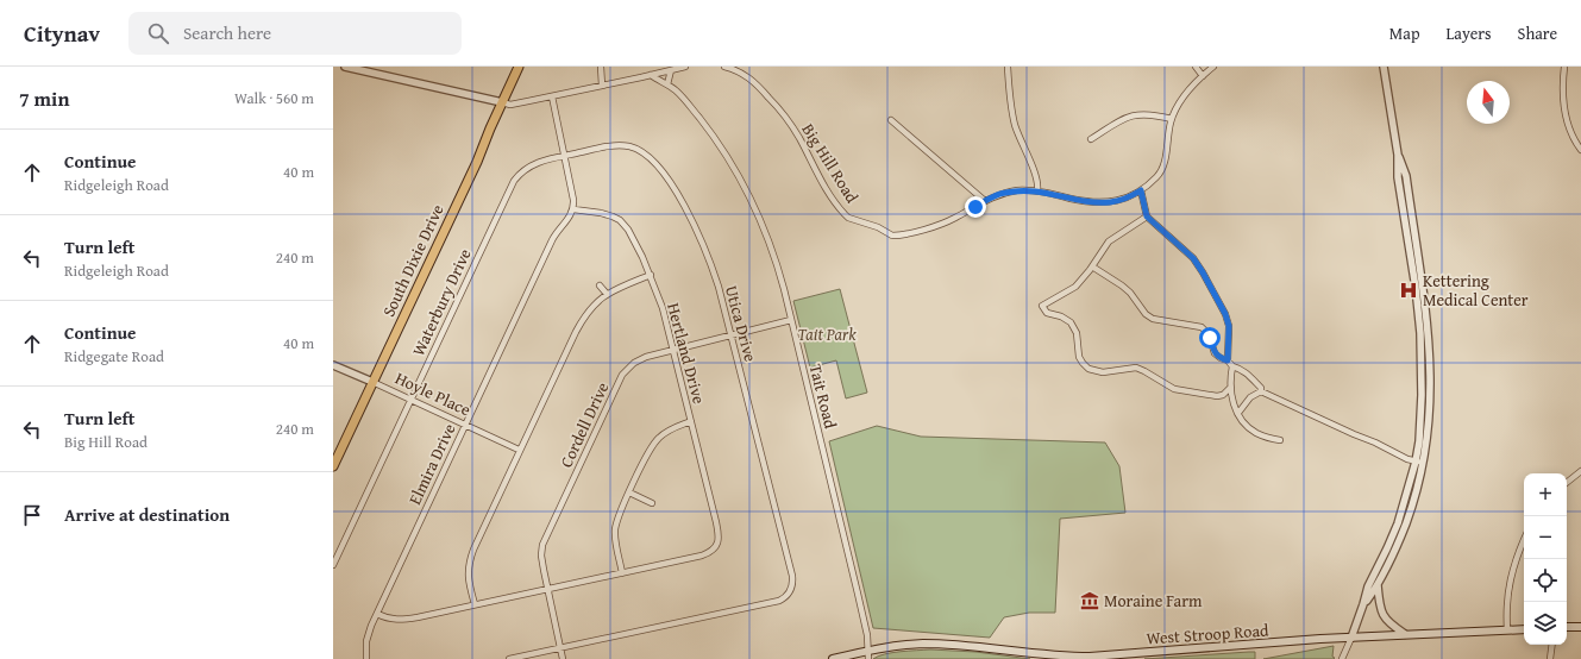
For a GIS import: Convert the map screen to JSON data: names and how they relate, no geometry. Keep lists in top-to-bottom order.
{
  "streets": {
    "main road": ["South Dixie Drive", "West Stroop Road"],
    "street": [
      "Big Hill Road",
      "Waterbury Drive",
      "Utica Drive",
      "Hertland Drive",
      "Hoyle Place",
      "Tait Road",
      "Cordell Drive",
      "Elmira Drive"
    ]
  },
  "crossings": [
    ["South Dixie Drive", "Hoyle Place"],
    ["Waterbury Drive", "Utica Drive"],
    ["Waterbury Drive", "Hoyle Place"],
    ["Utica Drive", "Cordell Drive"],
    ["Hertland Drive", "Cordell Drive"],
    ["Hertland Drive", "Elmira Drive"],
    ["Hoyle Place", "Elmira Drive"],
    ["Tait Road", "Cordell Drive"],
    ["Tait Road", "West Stroop Road"]
  ],
  "parks": ["Tait Park"],
  "places": {
    "hospital": ["Kettering Medical Center"],
    "museum": ["Moraine Farm"]
  },
  "north": "top",
  "page": {
    "header": "Citynav",
    "search": "Search here",
    "nav": ["Map", "Layers", "Share"],
    "heading": ["7 min", "Walk · 560 m"],
    "list": [
      ["Continue", "Ridgeleigh Road", "40 m"],
      ["Turn left", "Ridgeleigh Road", "240 m"],
      ["Continue", "Ridgegate Road", "40 m"],
      ["Turn left", "Big Hill Road", "240 m"],
      "Arrive at destination"
    ],
    "map_buttons": ["+", "−"]
  }
}
